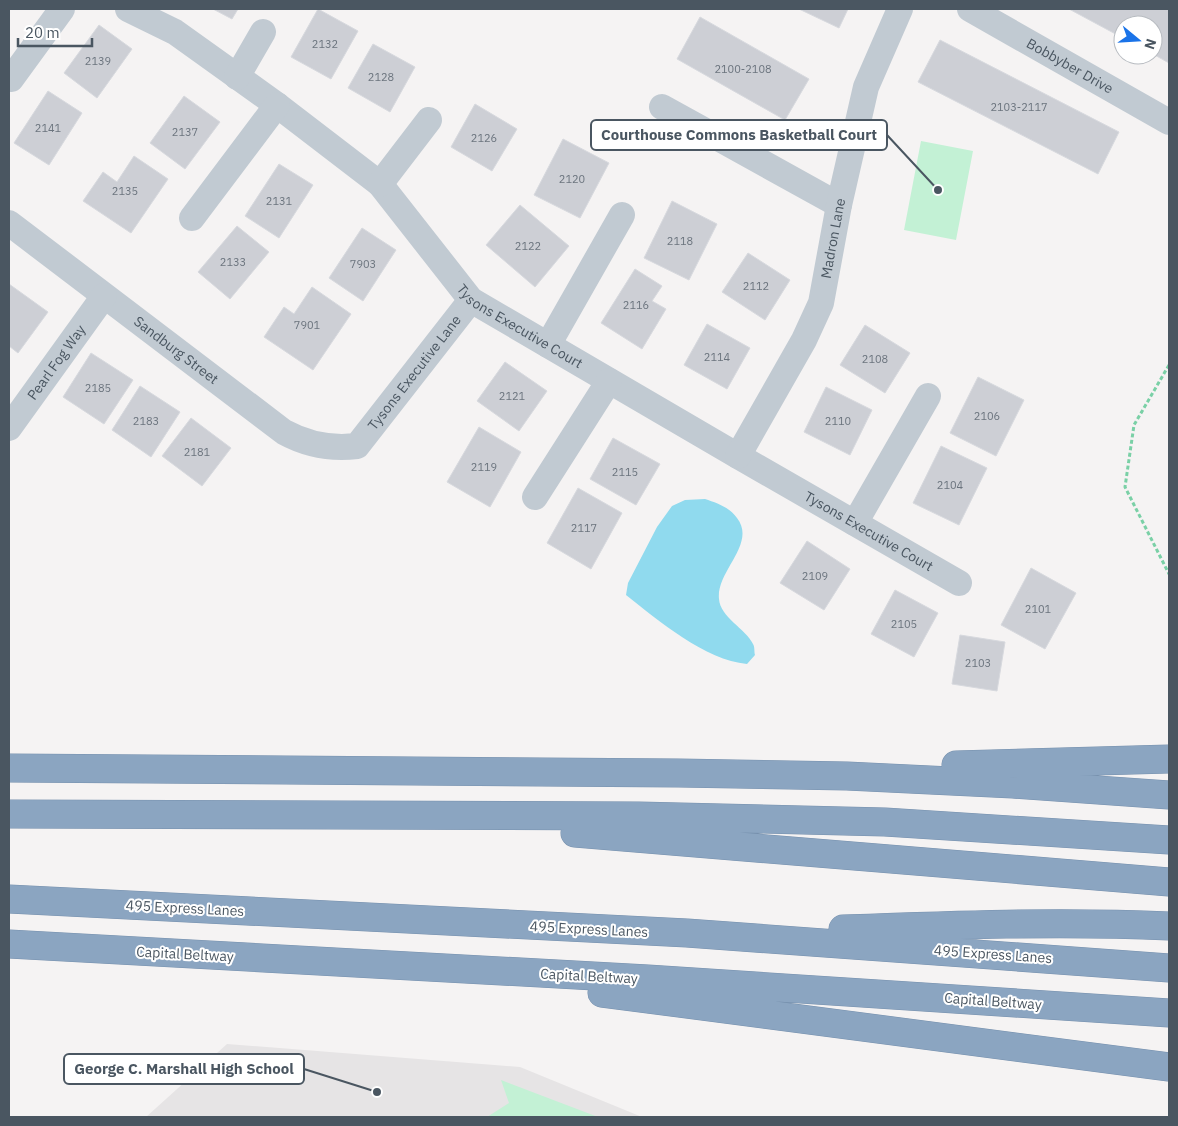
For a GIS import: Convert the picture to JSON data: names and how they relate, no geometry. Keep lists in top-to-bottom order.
{
  "streets": {
    "highway": ["495 Express Lanes", "Capital Beltway"],
    "street": [
      "Bobbyber Drive",
      "Madron Lane",
      "Tysons Executive Court",
      "Sandburg Street",
      "Pearl Fog Way",
      "Tysons Executive Lane"
    ]
  },
  "crossings": [
    ["Madron Lane", "Tysons Executive Court"],
    ["Tysons Executive Court", "Tysons Executive Lane"],
    ["Sandburg Street", "Pearl Fog Way"],
    ["Sandburg Street", "Tysons Executive Lane"]
  ],
  "places": ["Courthouse Commons Basketball Court", "George C. Marshall High School"],
  "house_numbers": [
    "2132",
    "2139",
    "2100-2108",
    "2128",
    "2103-2117",
    "2141",
    "2137",
    "2126",
    "2120",
    "2135",
    "2131",
    "2118",
    "2122",
    "2133",
    "7903",
    "2112",
    "2116",
    "7901",
    "2114",
    "2108",
    "2185",
    "2121",
    "2106",
    "2183",
    "2110",
    "2181",
    "2119",
    "2115",
    "2104",
    "2117",
    "2109",
    "2101",
    "2105",
    "2103"
  ],
  "scale_bar": "20 m",
  "north": "right"
}
